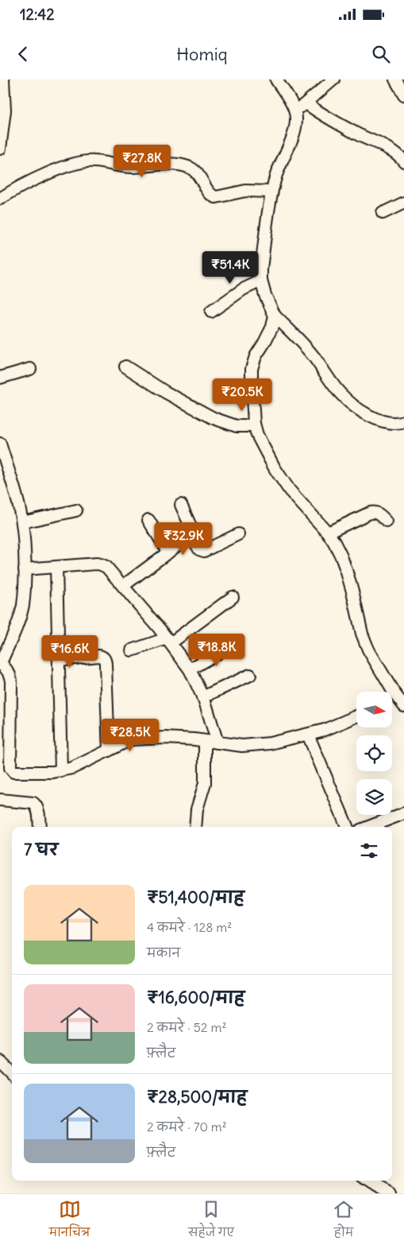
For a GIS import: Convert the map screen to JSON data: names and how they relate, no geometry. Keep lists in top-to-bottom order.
{
  "north": "right",
  "page": {
    "status": "12:42",
    "header": "Homiq",
    "price": [
      "₹27.8K",
      "₹51.4K",
      "₹20.5K",
      "₹32.9K",
      "₹18.8K",
      "₹16.6K",
      "₹28.5K"
    ],
    "heading": "7 घर",
    "list": [
      {
        "name": "₹51,400/माह",
        "note": "4 कमरे · 128 m² · मकान"
      },
      {
        "name": "₹16,600/माह",
        "note": "2 कमरे · 52 m² · फ़्लैट"
      },
      {
        "name": "₹28,500/माह",
        "note": "2 कमरे · 70 m² · फ़्लैट"
      }
    ],
    "tabs": ["मानचित्र", "सहेजे गए", "होम"]
  }
}
